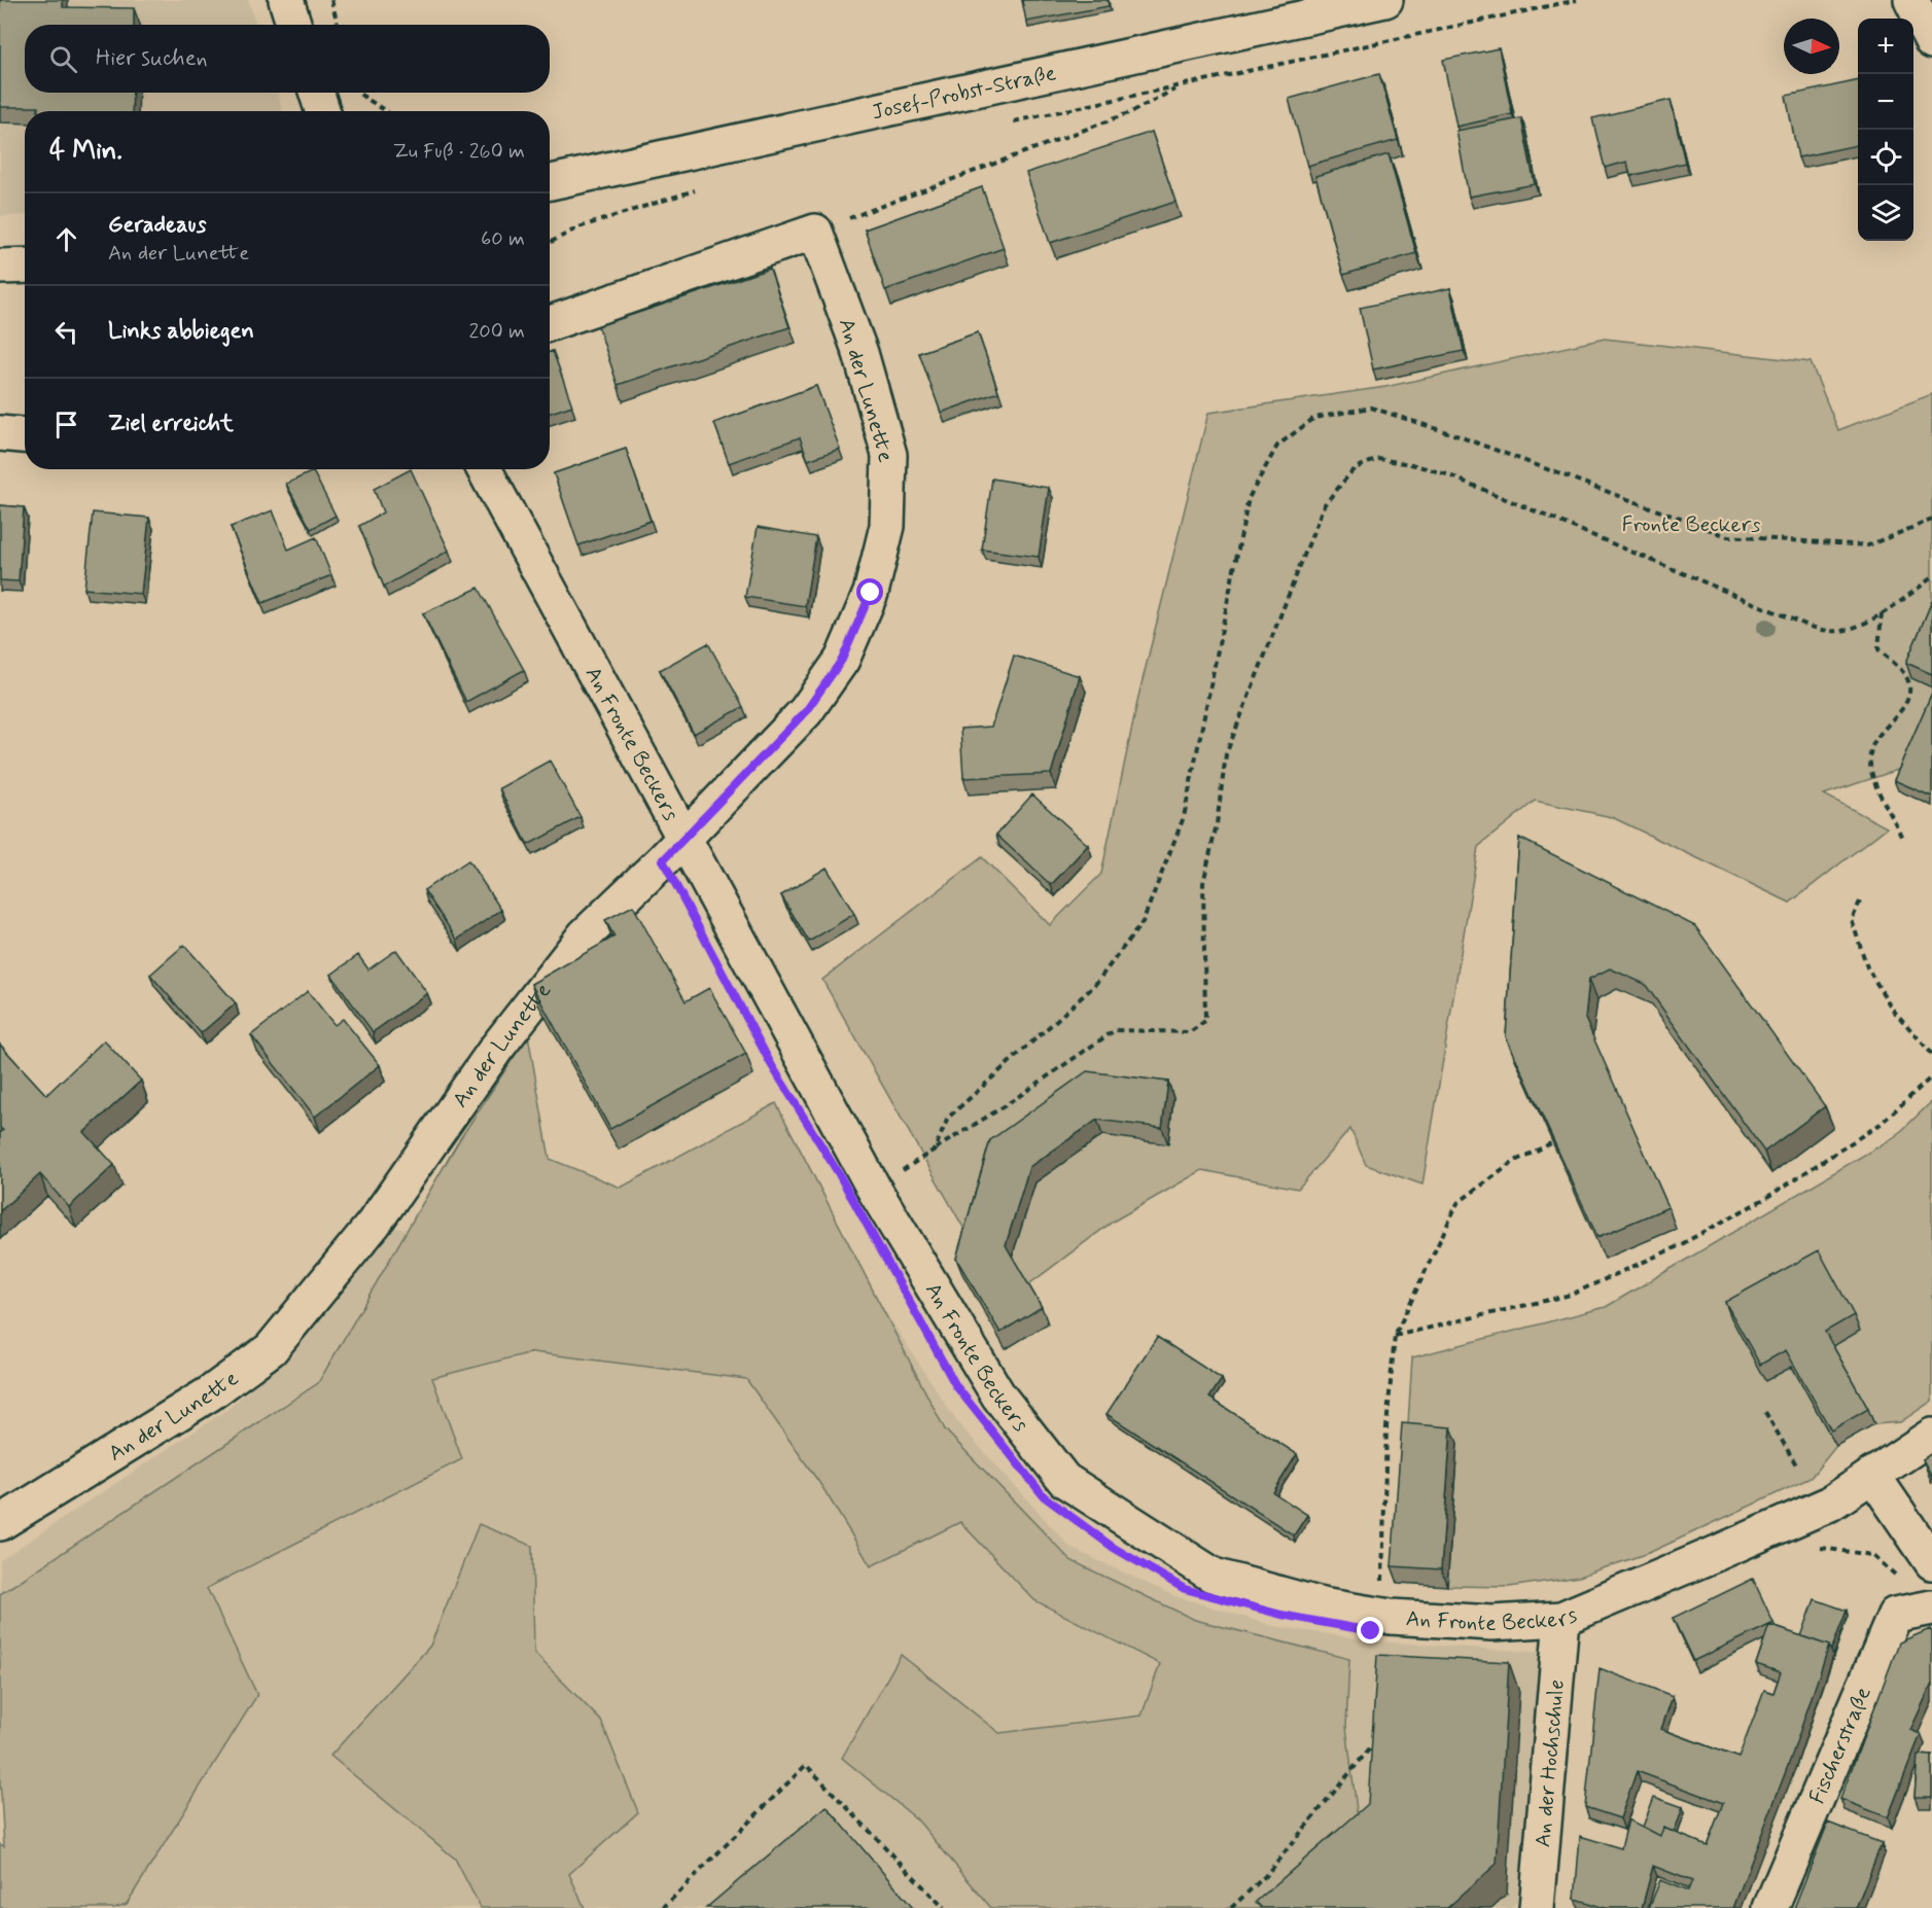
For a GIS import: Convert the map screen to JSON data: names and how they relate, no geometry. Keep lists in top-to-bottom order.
{
  "streets": {
    "street": [
      "Josef-Probst-Straße",
      "An der Lunette",
      "An Fronte Beckers",
      "Fischerstraße",
      "An der Hochschule"
    ]
  },
  "crossings": [
    ["An der Lunette", "An Fronte Beckers"],
    ["An Fronte Beckers", "An der Hochschule"]
  ],
  "parks": ["Fronte Beckers"],
  "north": "right",
  "page": {
    "map_buttons": ["+", "−"],
    "search": "Hier suchen",
    "heading": ["4 Min.", "Zu Fuß · 260 m"],
    "list": [
      ["Geradeaus", "An der Lunette", "60 m"],
      ["Links abbiegen", "200 m"],
      "Ziel erreicht"
    ]
  }
}
